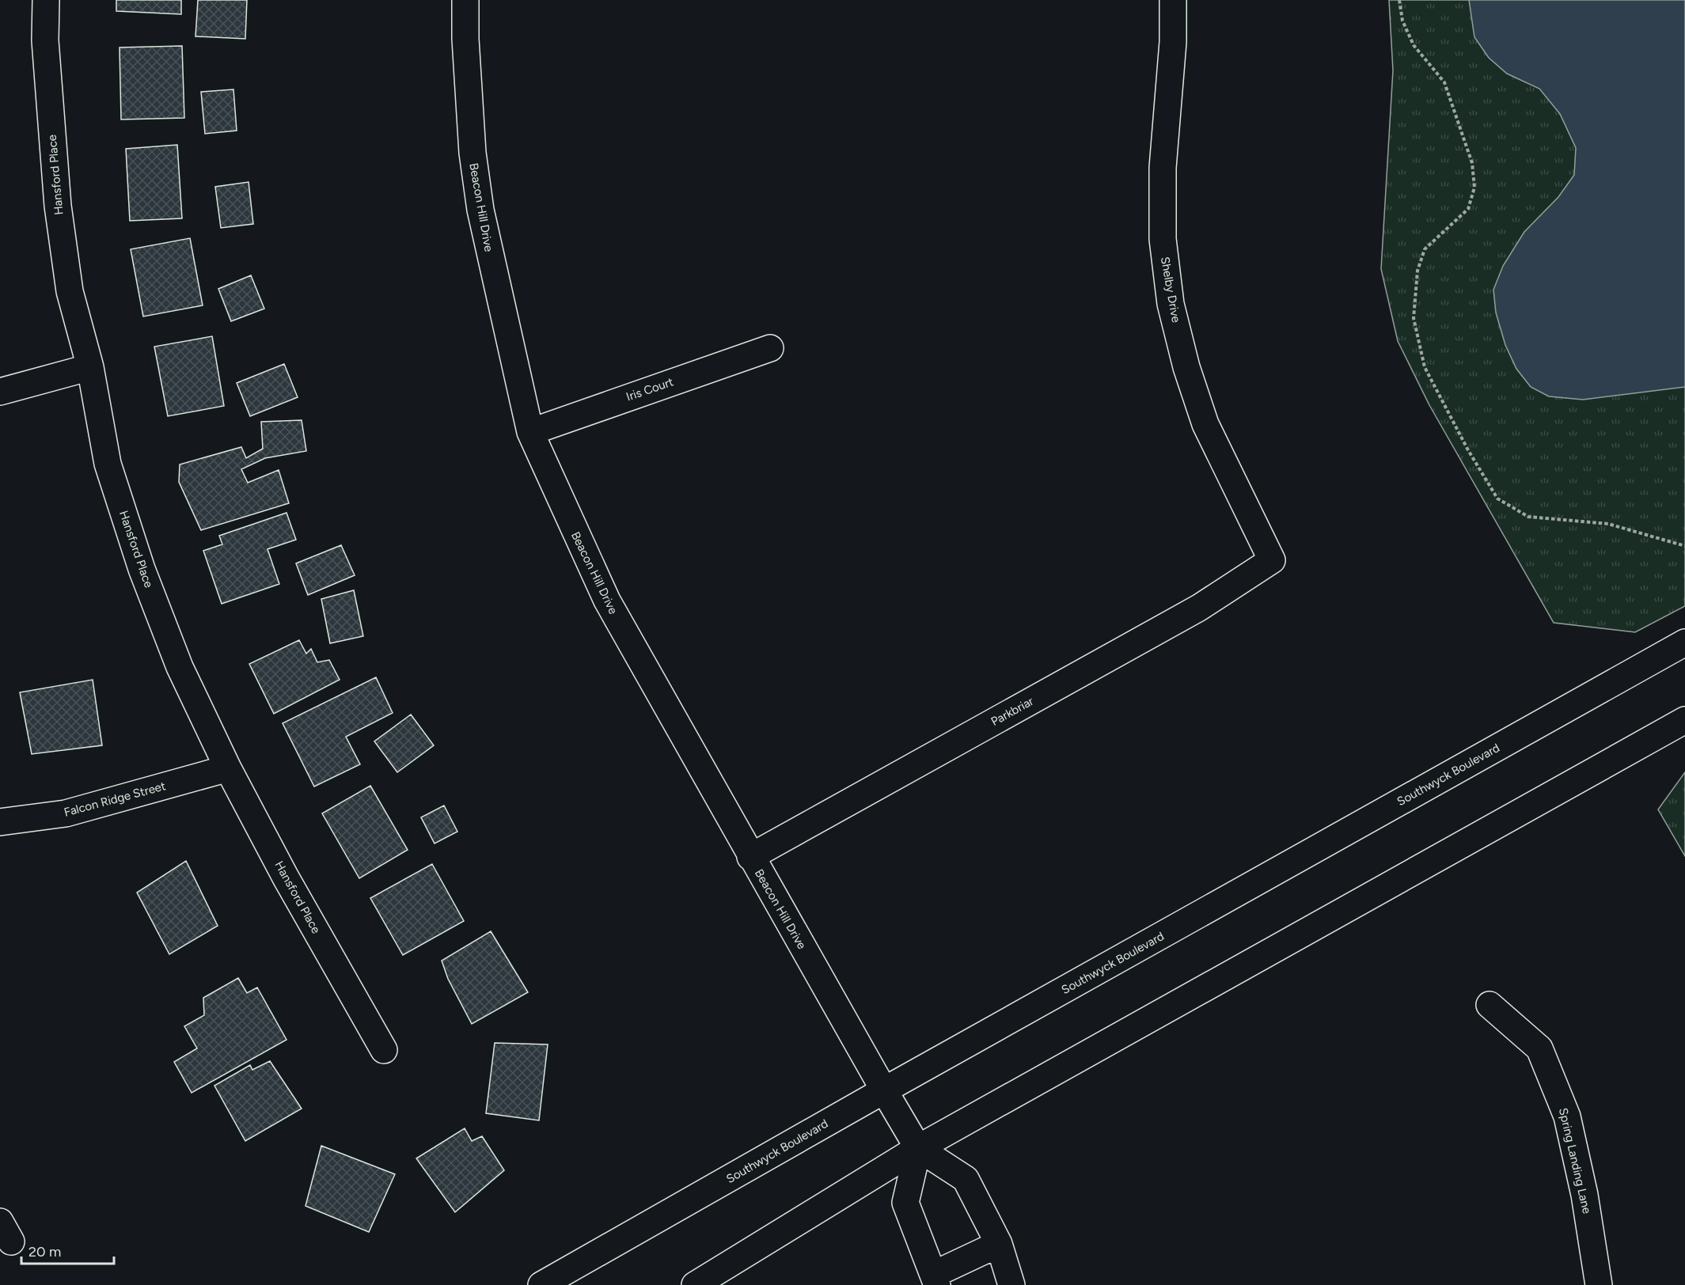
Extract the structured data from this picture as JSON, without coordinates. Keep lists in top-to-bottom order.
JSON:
{
  "streets": {
    "street": [
      "Hansford Place",
      "Beacon Hill Drive",
      "Shelby Drive",
      "Iris Court",
      "Parkbriar",
      "Southwyck Boulevard",
      "Falcon Ridge Street",
      "Spring Landing Lane"
    ]
  },
  "crossings": [
    ["Hansford Place", "Falcon Ridge Street"],
    ["Beacon Hill Drive", "Iris Court"],
    ["Beacon Hill Drive", "Parkbriar"],
    ["Beacon Hill Drive", "Southwyck Boulevard"],
    ["Shelby Drive", "Parkbriar"]
  ],
  "scale_bar": "20 m"
}
